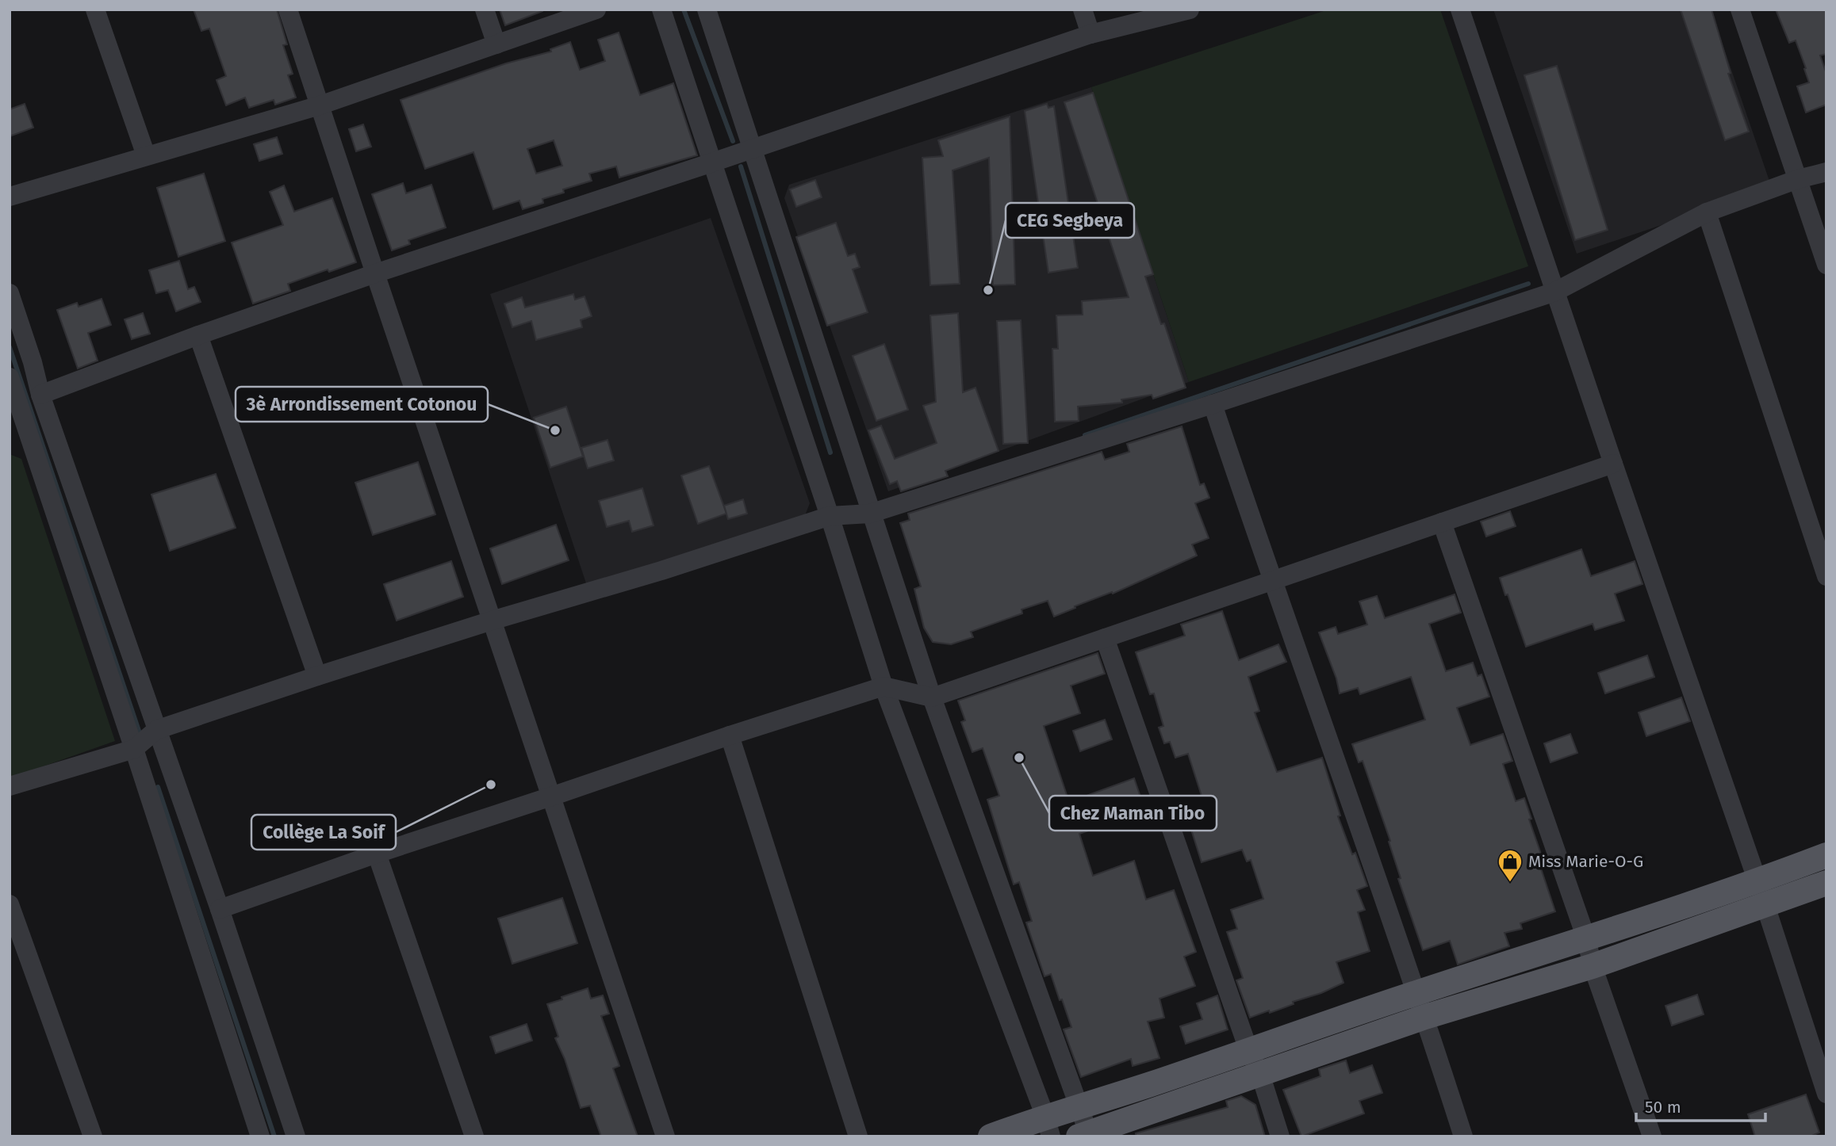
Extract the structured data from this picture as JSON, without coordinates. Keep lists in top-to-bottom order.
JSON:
{
  "places": {
    "other": [
      "CEG Segbeya",
      "3è Arrondissement Cotonou",
      "Chez Maman Tibo",
      "Collège La Soif"
    ],
    "shop": ["Miss Marie-O-G"]
  },
  "scale_bar": "50 m"
}
